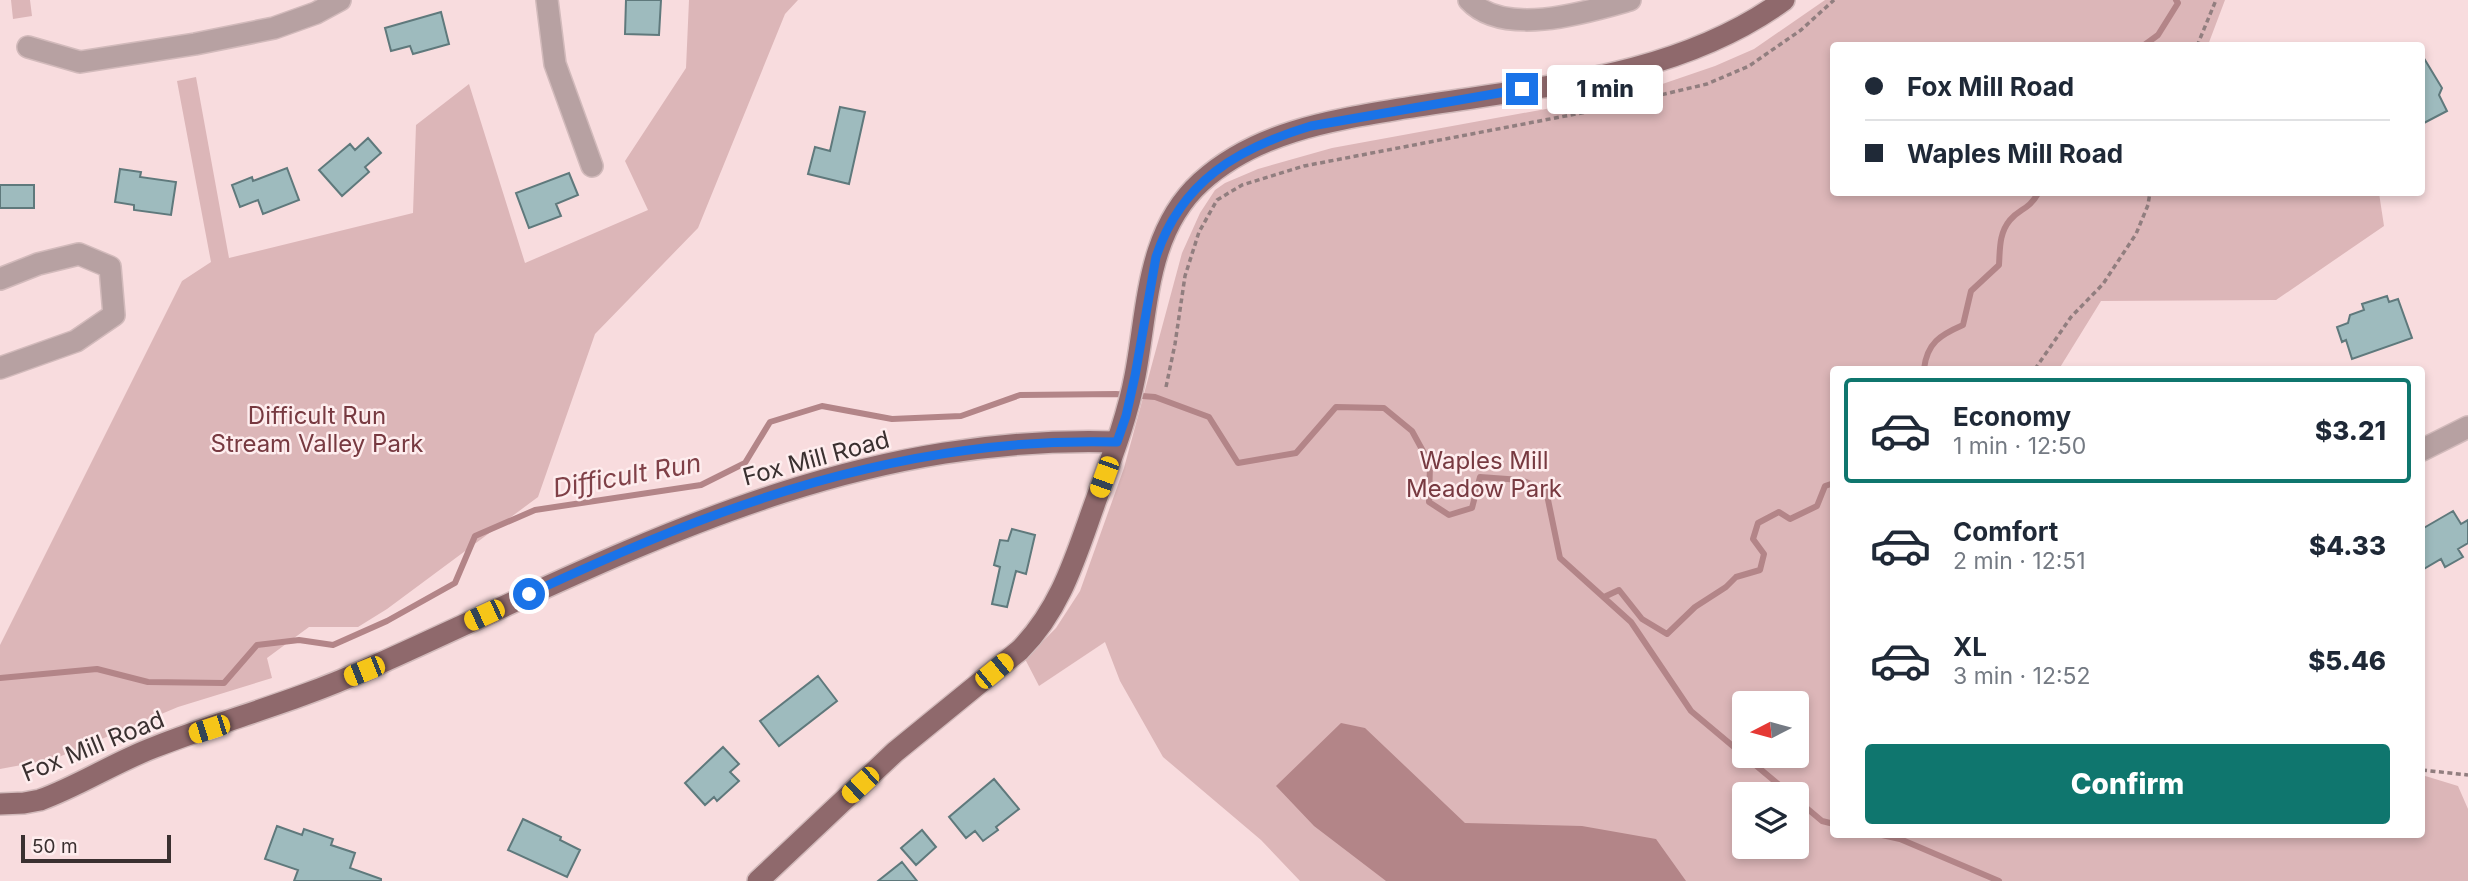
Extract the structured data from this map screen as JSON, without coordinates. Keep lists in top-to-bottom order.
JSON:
{
  "streets": {
    "main road": ["Fox Mill Road"]
  },
  "water": ["Difficult Run"],
  "parks": ["Difficult Run Stream Valley Park", "Waples Mill Meadow Park"],
  "scale_bar": "50 m",
  "north": "left",
  "page": {
    "banner": ["Fox Mill Road", "Waples Mill Road"],
    "bubble": "1 min",
    "list": [
      {
        "name": "Economy",
        "note": "1 min · 12:50",
        "value": "$3.21"
      },
      {
        "name": "Comfort",
        "note": "2 min · 12:51",
        "value": "$4.33"
      },
      {
        "name": "XL",
        "note": "3 min · 12:52",
        "value": "$5.46"
      }
    ],
    "buttons": "Confirm",
    "scale": "50 m"
  }
}
